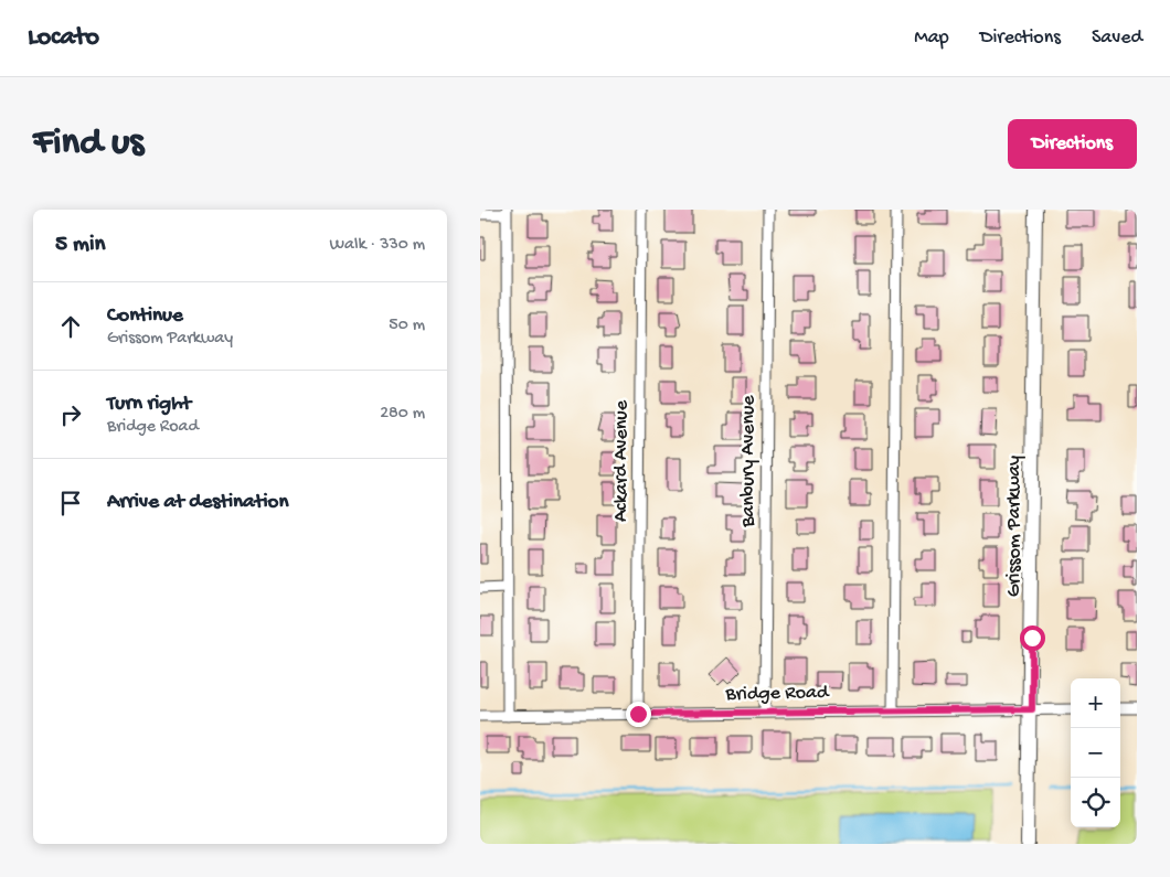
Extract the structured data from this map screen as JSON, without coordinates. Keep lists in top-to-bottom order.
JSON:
{
  "streets": {
    "main road": ["Grissom Parkway"],
    "street": ["Ackard Avenue", "Banbury Avenue", "Bridge Road"]
  },
  "crossings": [
    ["Ackard Avenue", "Bridge Road"],
    ["Banbury Avenue", "Bridge Road"],
    ["Grissom Parkway", "Bridge Road"]
  ],
  "page": {
    "header": "Locato",
    "nav": ["Map", "Directions", "Saved"],
    "buttons": "Directions",
    "title": "Find us",
    "heading": ["5 min", "Walk · 330 m"],
    "list": [
      ["Continue", "Grissom Parkway", "50 m"],
      ["Turn right", "Bridge Road", "280 m"],
      "Arrive at destination"
    ],
    "map_buttons": ["+", "−"]
  }
}
